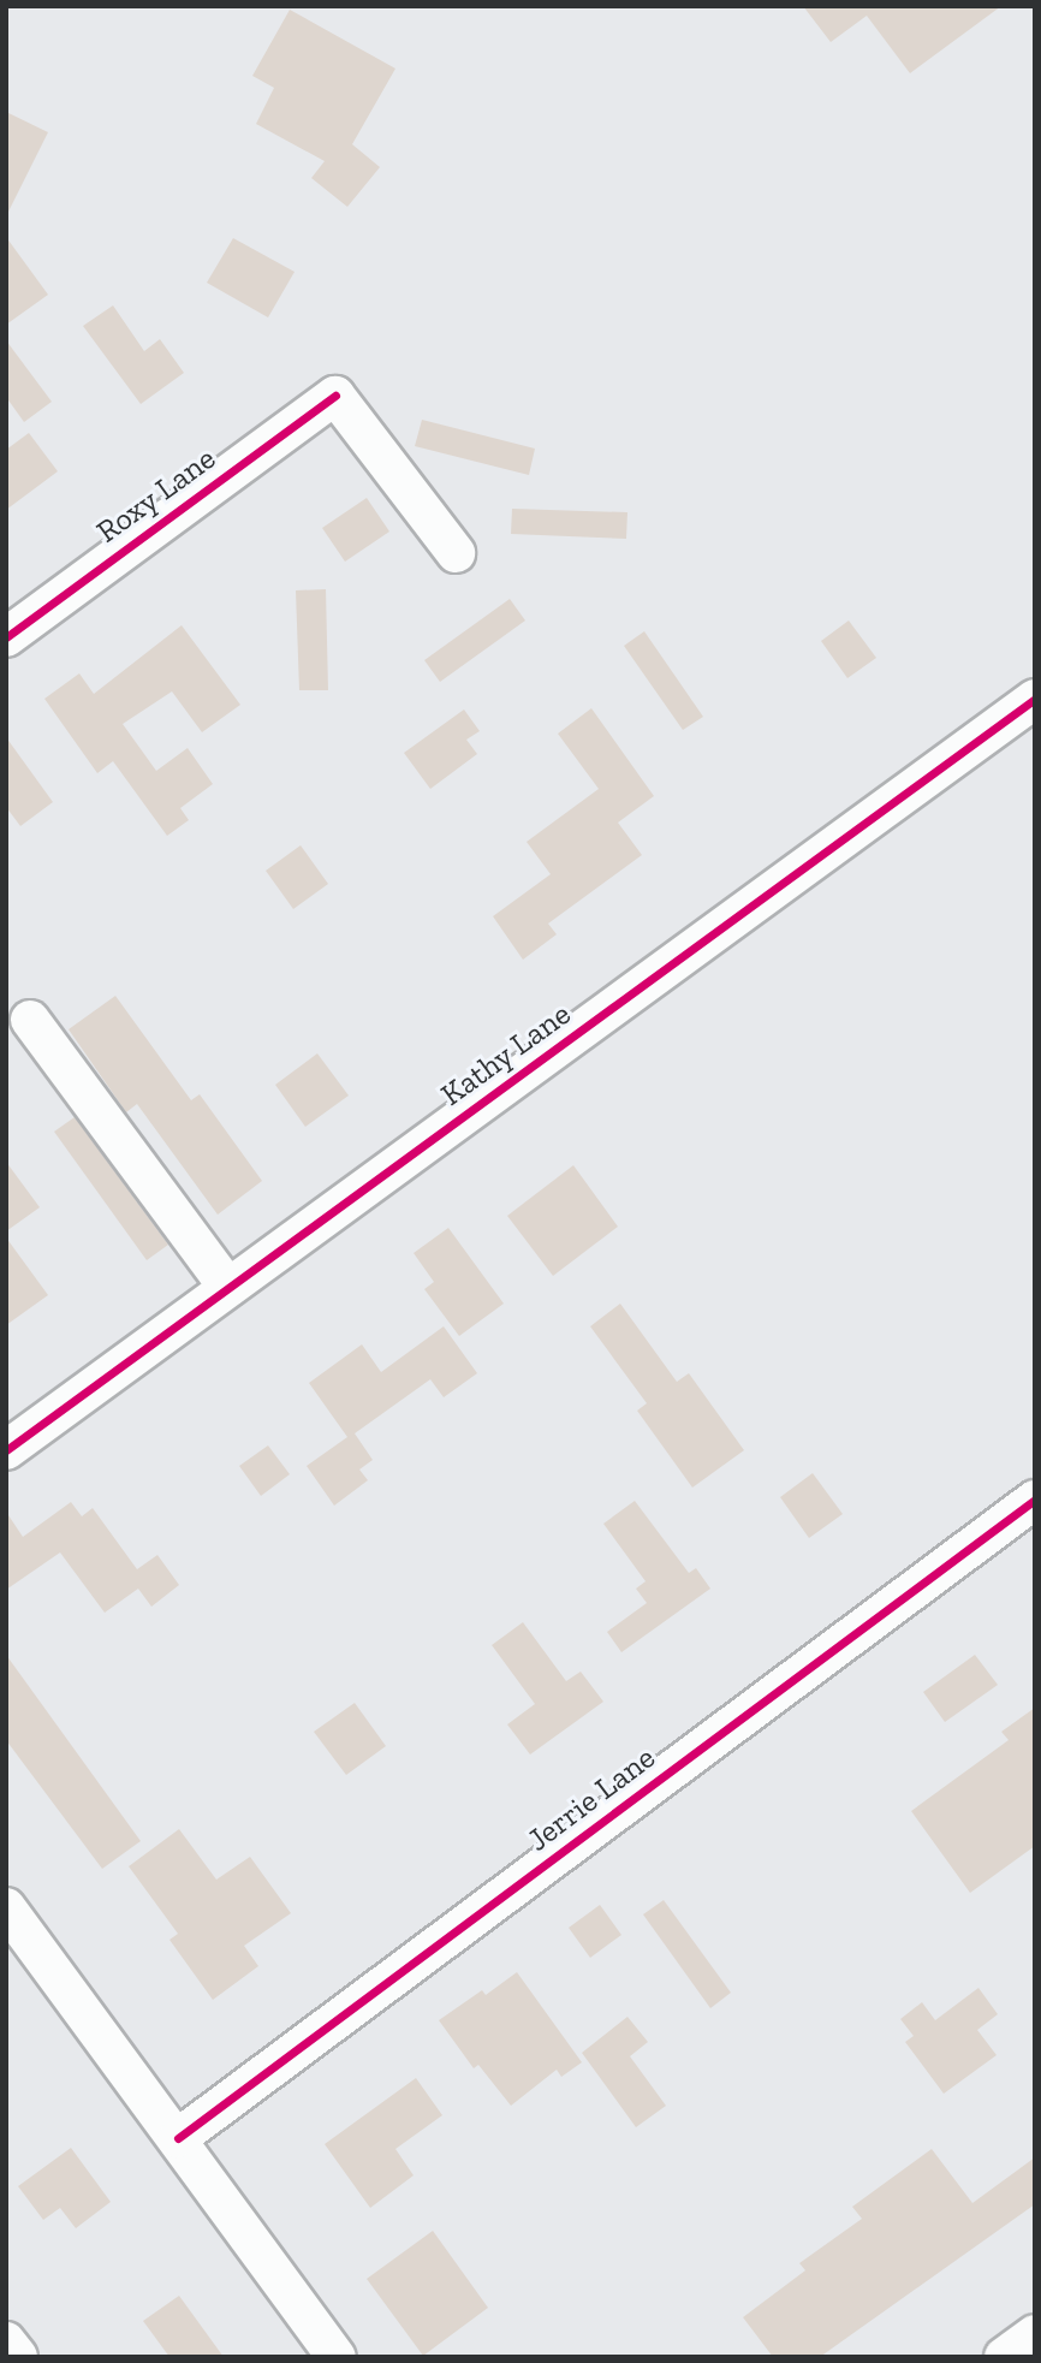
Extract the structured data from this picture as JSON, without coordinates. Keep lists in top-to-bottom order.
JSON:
{
  "streets": {
    "street": ["Roxy Lane", "Kathy Lane", "Jerrie Lane"]
  }
}
